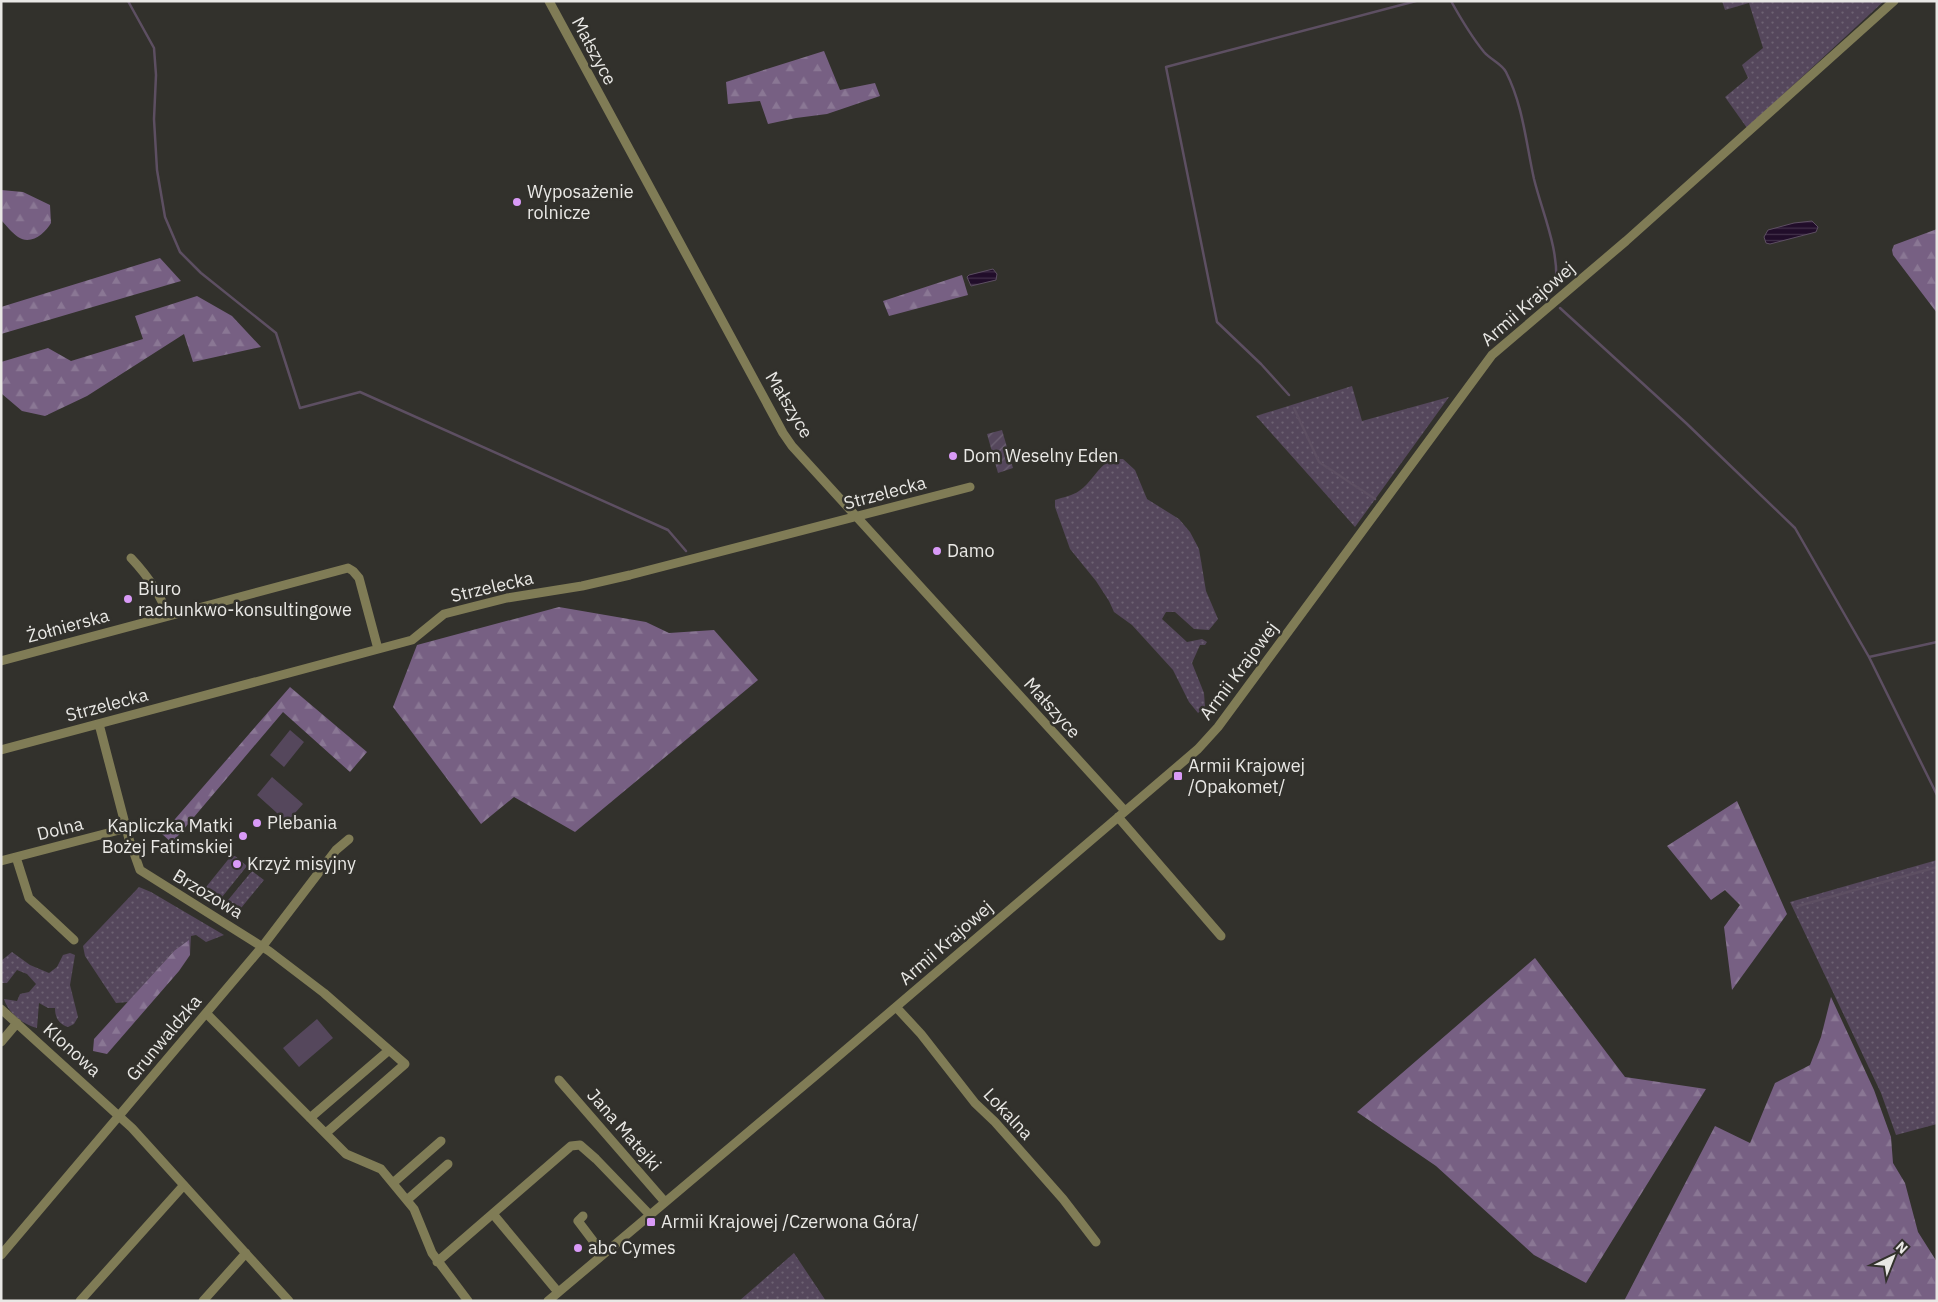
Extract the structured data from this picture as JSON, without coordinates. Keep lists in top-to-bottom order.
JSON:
{
  "streets": {
    "street": [
      "Małszyce",
      "Armii Krajowej",
      "Strzelecka",
      "Żołnierska",
      "Dolna",
      "Brzozowa",
      "Grunwaldzka",
      "Klonowa",
      "Lokalna",
      "Jana Matejki"
    ]
  },
  "crossings": [
    ["Małszyce", "Armii Krajowej"],
    ["Małszyce", "Strzelecka"],
    ["Armii Krajowej", "Lokalna"],
    ["Armii Krajowej", "Jana Matejki"],
    ["Strzelecka", "Żołnierska"],
    ["Strzelecka", "Brzozowa"],
    ["Dolna", "Brzozowa"],
    ["Brzozowa", "Grunwaldzka"],
    ["Grunwaldzka", "Klonowa"]
  ],
  "places": {
    "other": [
      "Wyposażenie rolnicze",
      "Dom Weselny Eden",
      "Damo",
      "Biuro rachunkwo-konsultingowe",
      "Plebania",
      "Kapliczka Matki Bożej Fatimskiej",
      "Krzyż misyjny",
      "abc Cymes"
    ],
    "transit": ["Armii Krajowej /Opakomet/", "Armii Krajowej /Czerwona Góra/"]
  },
  "north": "top right"
}
